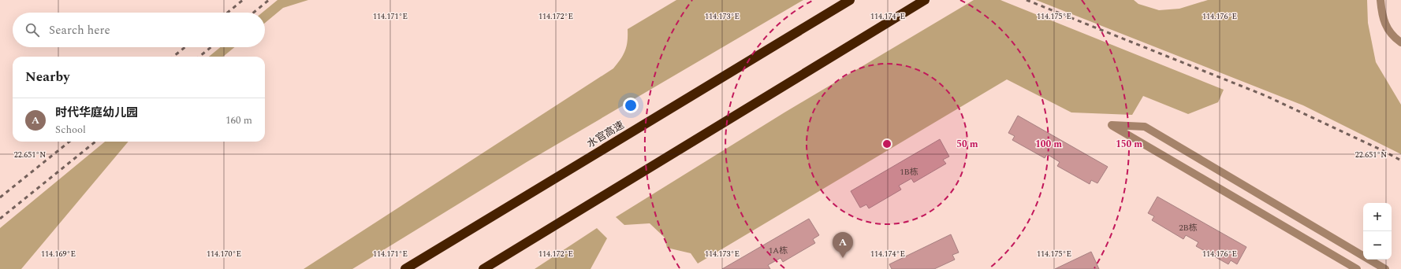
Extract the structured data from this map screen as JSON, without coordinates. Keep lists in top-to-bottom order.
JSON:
{
  "streets": {
    "highway": ["水官高速"]
  },
  "house_numbers": ["1B栋", "2B栋", "1A栋"],
  "page": {
    "search": "Search here",
    "heading": "Nearby",
    "list": [
      {
        "mark": "A",
        "name": "时代华庭幼儿园",
        "note": "School",
        "value": "160 m"
      }
    ],
    "map_buttons": ["+", "−"],
    "pins": "A"
  },
  "coordinates": [
    "114.171°E",
    "114.172°E",
    "114.173°E",
    "114.174°E",
    "114.175°E",
    "114.176°E",
    "22.651°N",
    "114.169°E",
    "114.170°E"
  ],
  "rings": ["50 m", "100 m", "150 m"]
}
